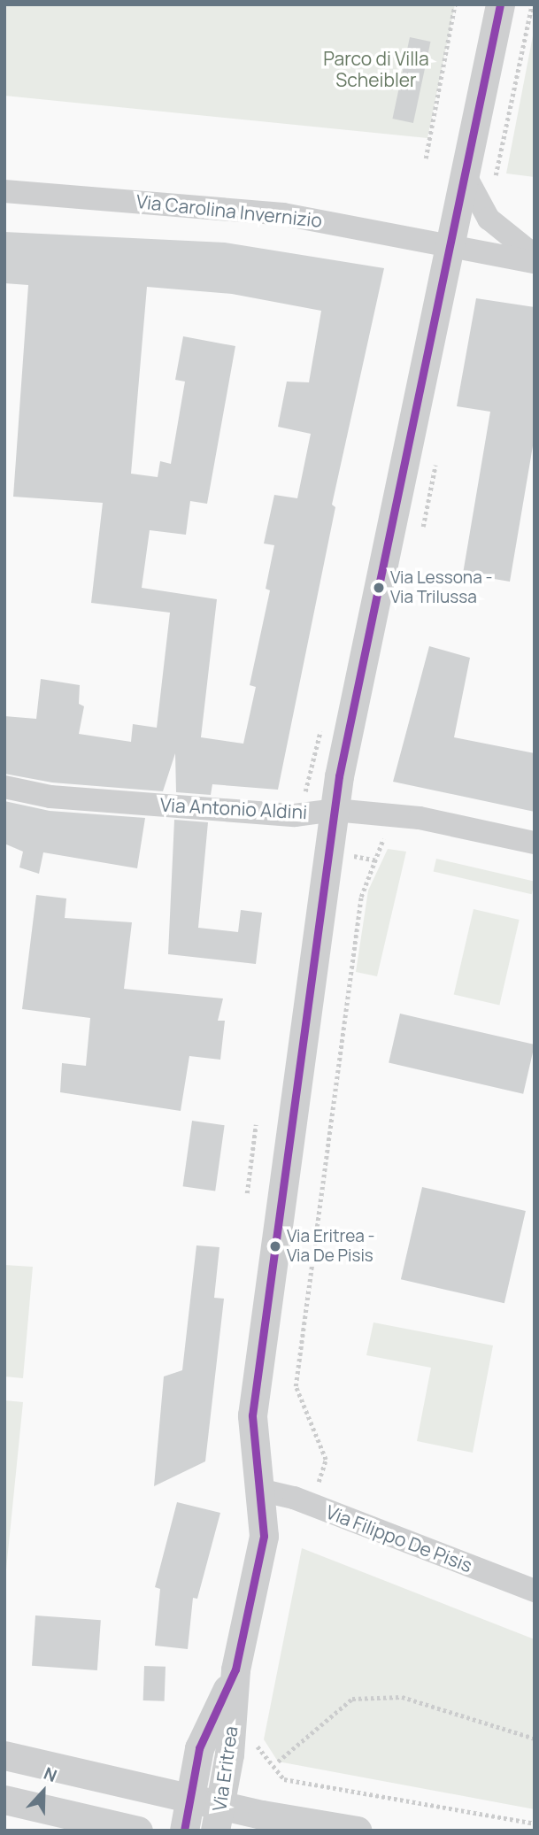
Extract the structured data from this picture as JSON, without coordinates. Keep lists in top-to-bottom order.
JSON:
{
  "streets": {
    "street": [
      "Via Carolina Invernizio",
      "Via Antonio Aldini",
      "Via Filippo De Pisis",
      "Via Eritrea"
    ]
  },
  "crossings": [
    ["Via Carolina Invernizio", "Via Eritrea"],
    ["Via Antonio Aldini", "Via Eritrea"],
    ["Via Filippo De Pisis", "Via Eritrea"]
  ],
  "parks": ["Parco di Villa Scheibler"],
  "places": ["Via Lessona - Via Trilussa", "Via Eritrea - Via De Pisis"],
  "north": "top"
}
